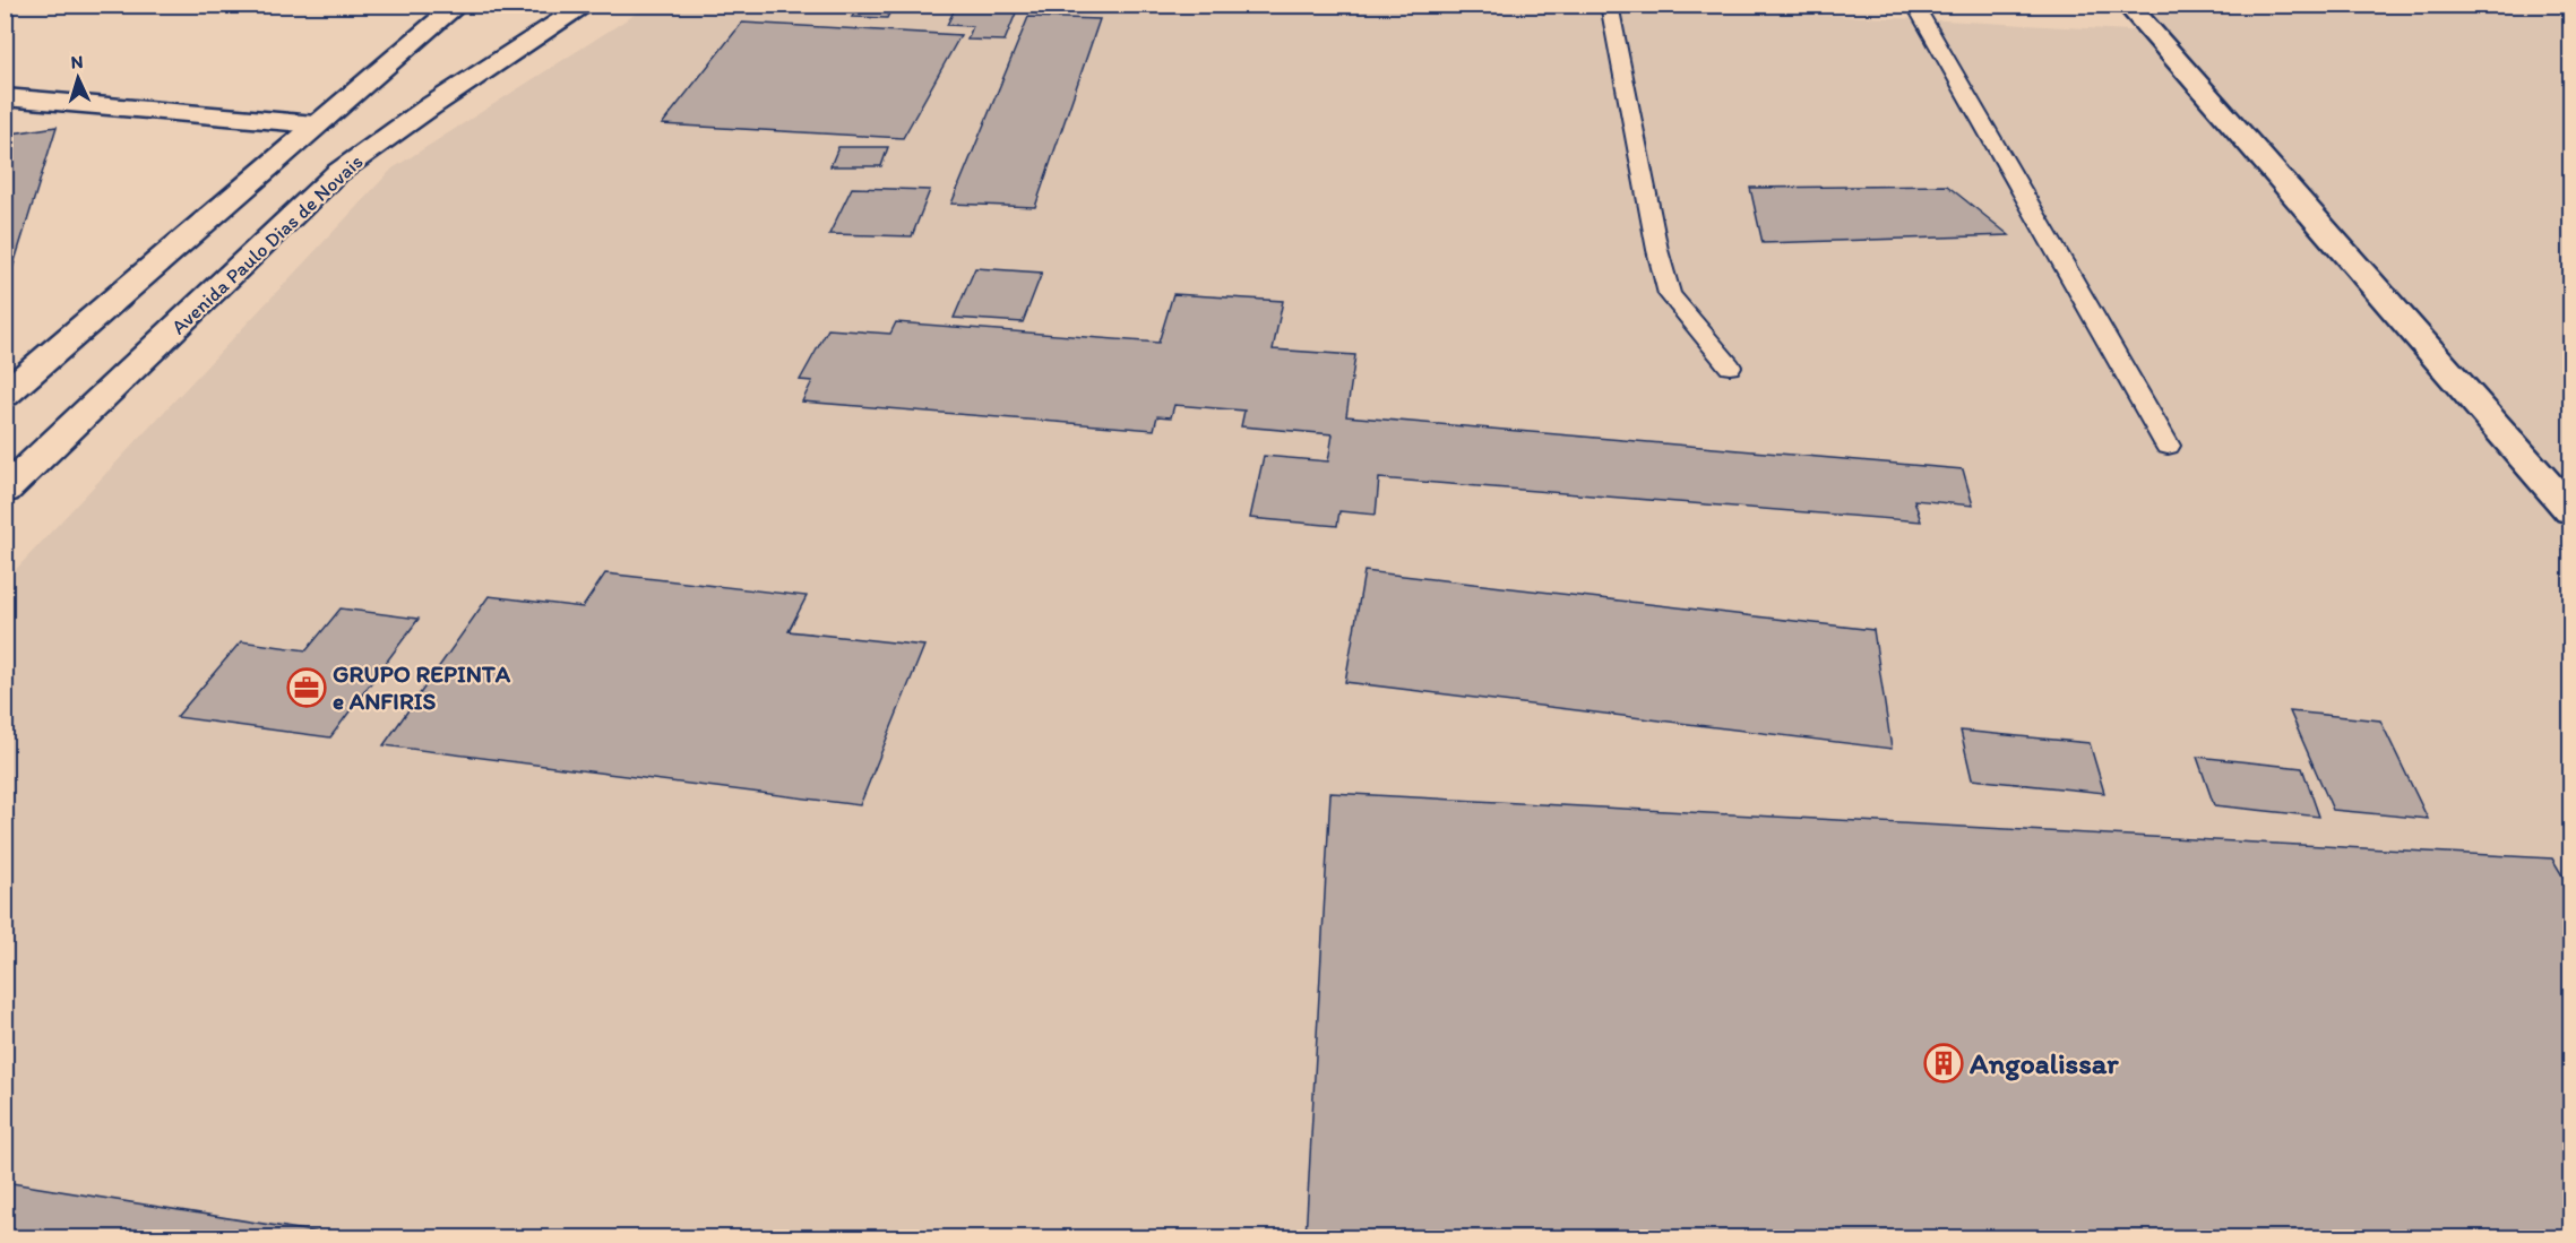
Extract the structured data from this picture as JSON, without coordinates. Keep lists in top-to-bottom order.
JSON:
{
  "streets": {
    "main road": ["Avenida Paulo Dias de Novais"]
  },
  "places": {
    "office": ["GRUPO REPINTA e ANFIRIS"],
    "building": ["Angoalissar"]
  },
  "north": "top"
}
